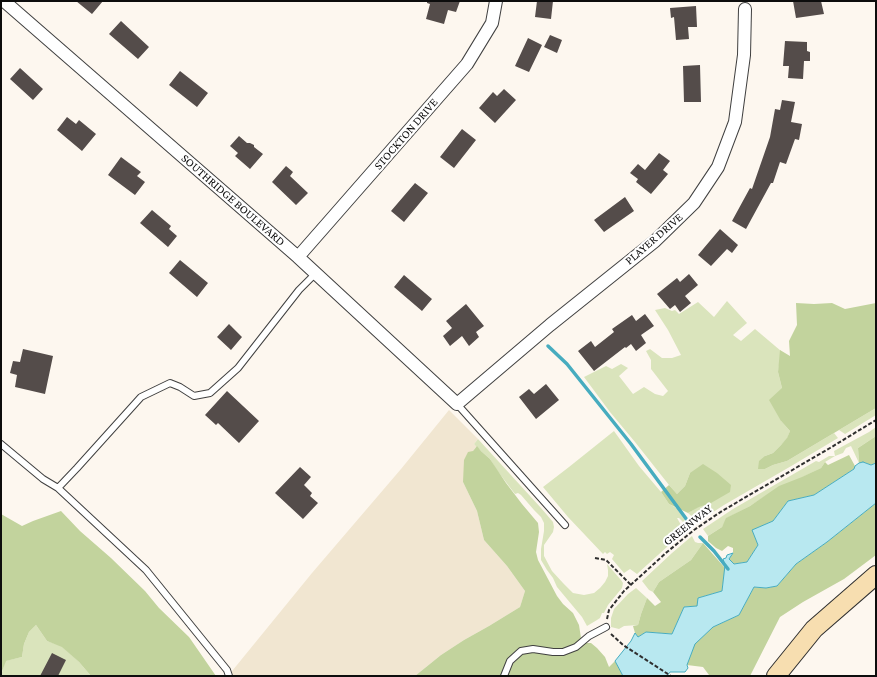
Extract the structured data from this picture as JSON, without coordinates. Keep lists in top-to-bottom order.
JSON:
{
  "streets": {
    "street": ["STOCKTON DRIVE", "SOUTHRIDGE BOULEVARD", "PLAYER DRIVE"],
    "path": ["GREENWAY"]
  },
  "crossings": [
    ["STOCKTON DRIVE", "SOUTHRIDGE BOULEVARD"],
    ["SOUTHRIDGE BOULEVARD", "PLAYER DRIVE"]
  ]
}
